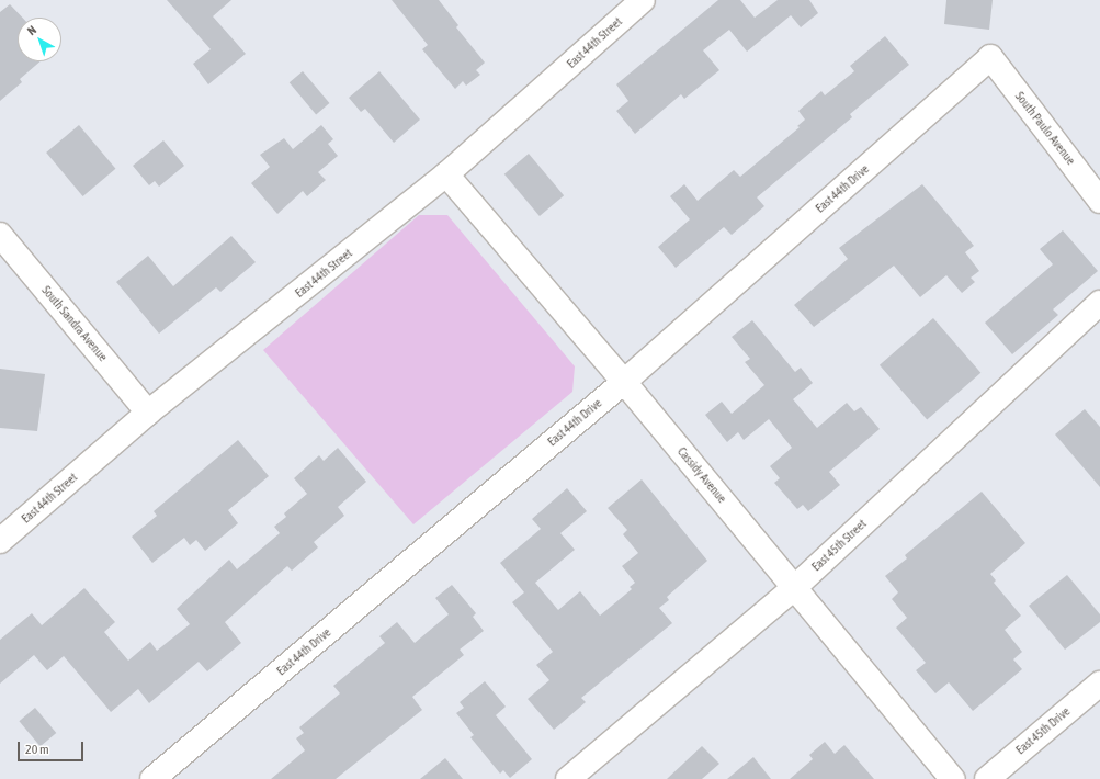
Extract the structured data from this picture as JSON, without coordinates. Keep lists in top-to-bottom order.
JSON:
{
  "streets": {
    "street": [
      "East 44th Street",
      "South Paulo Avenue",
      "East 44th Drive",
      "South Sandra Avenue",
      "Cassidy Avenue",
      "East 45th Street",
      "East 45th Drive"
    ]
  },
  "crossings": [
    ["East 44th Street", "South Sandra Avenue"],
    ["East 44th Street", "Cassidy Avenue"],
    ["South Paulo Avenue", "East 44th Drive"],
    ["East 44th Drive", "Cassidy Avenue"],
    ["Cassidy Avenue", "East 45th Street"]
  ],
  "scale_bar": "20 m",
  "north": "top left"
}
